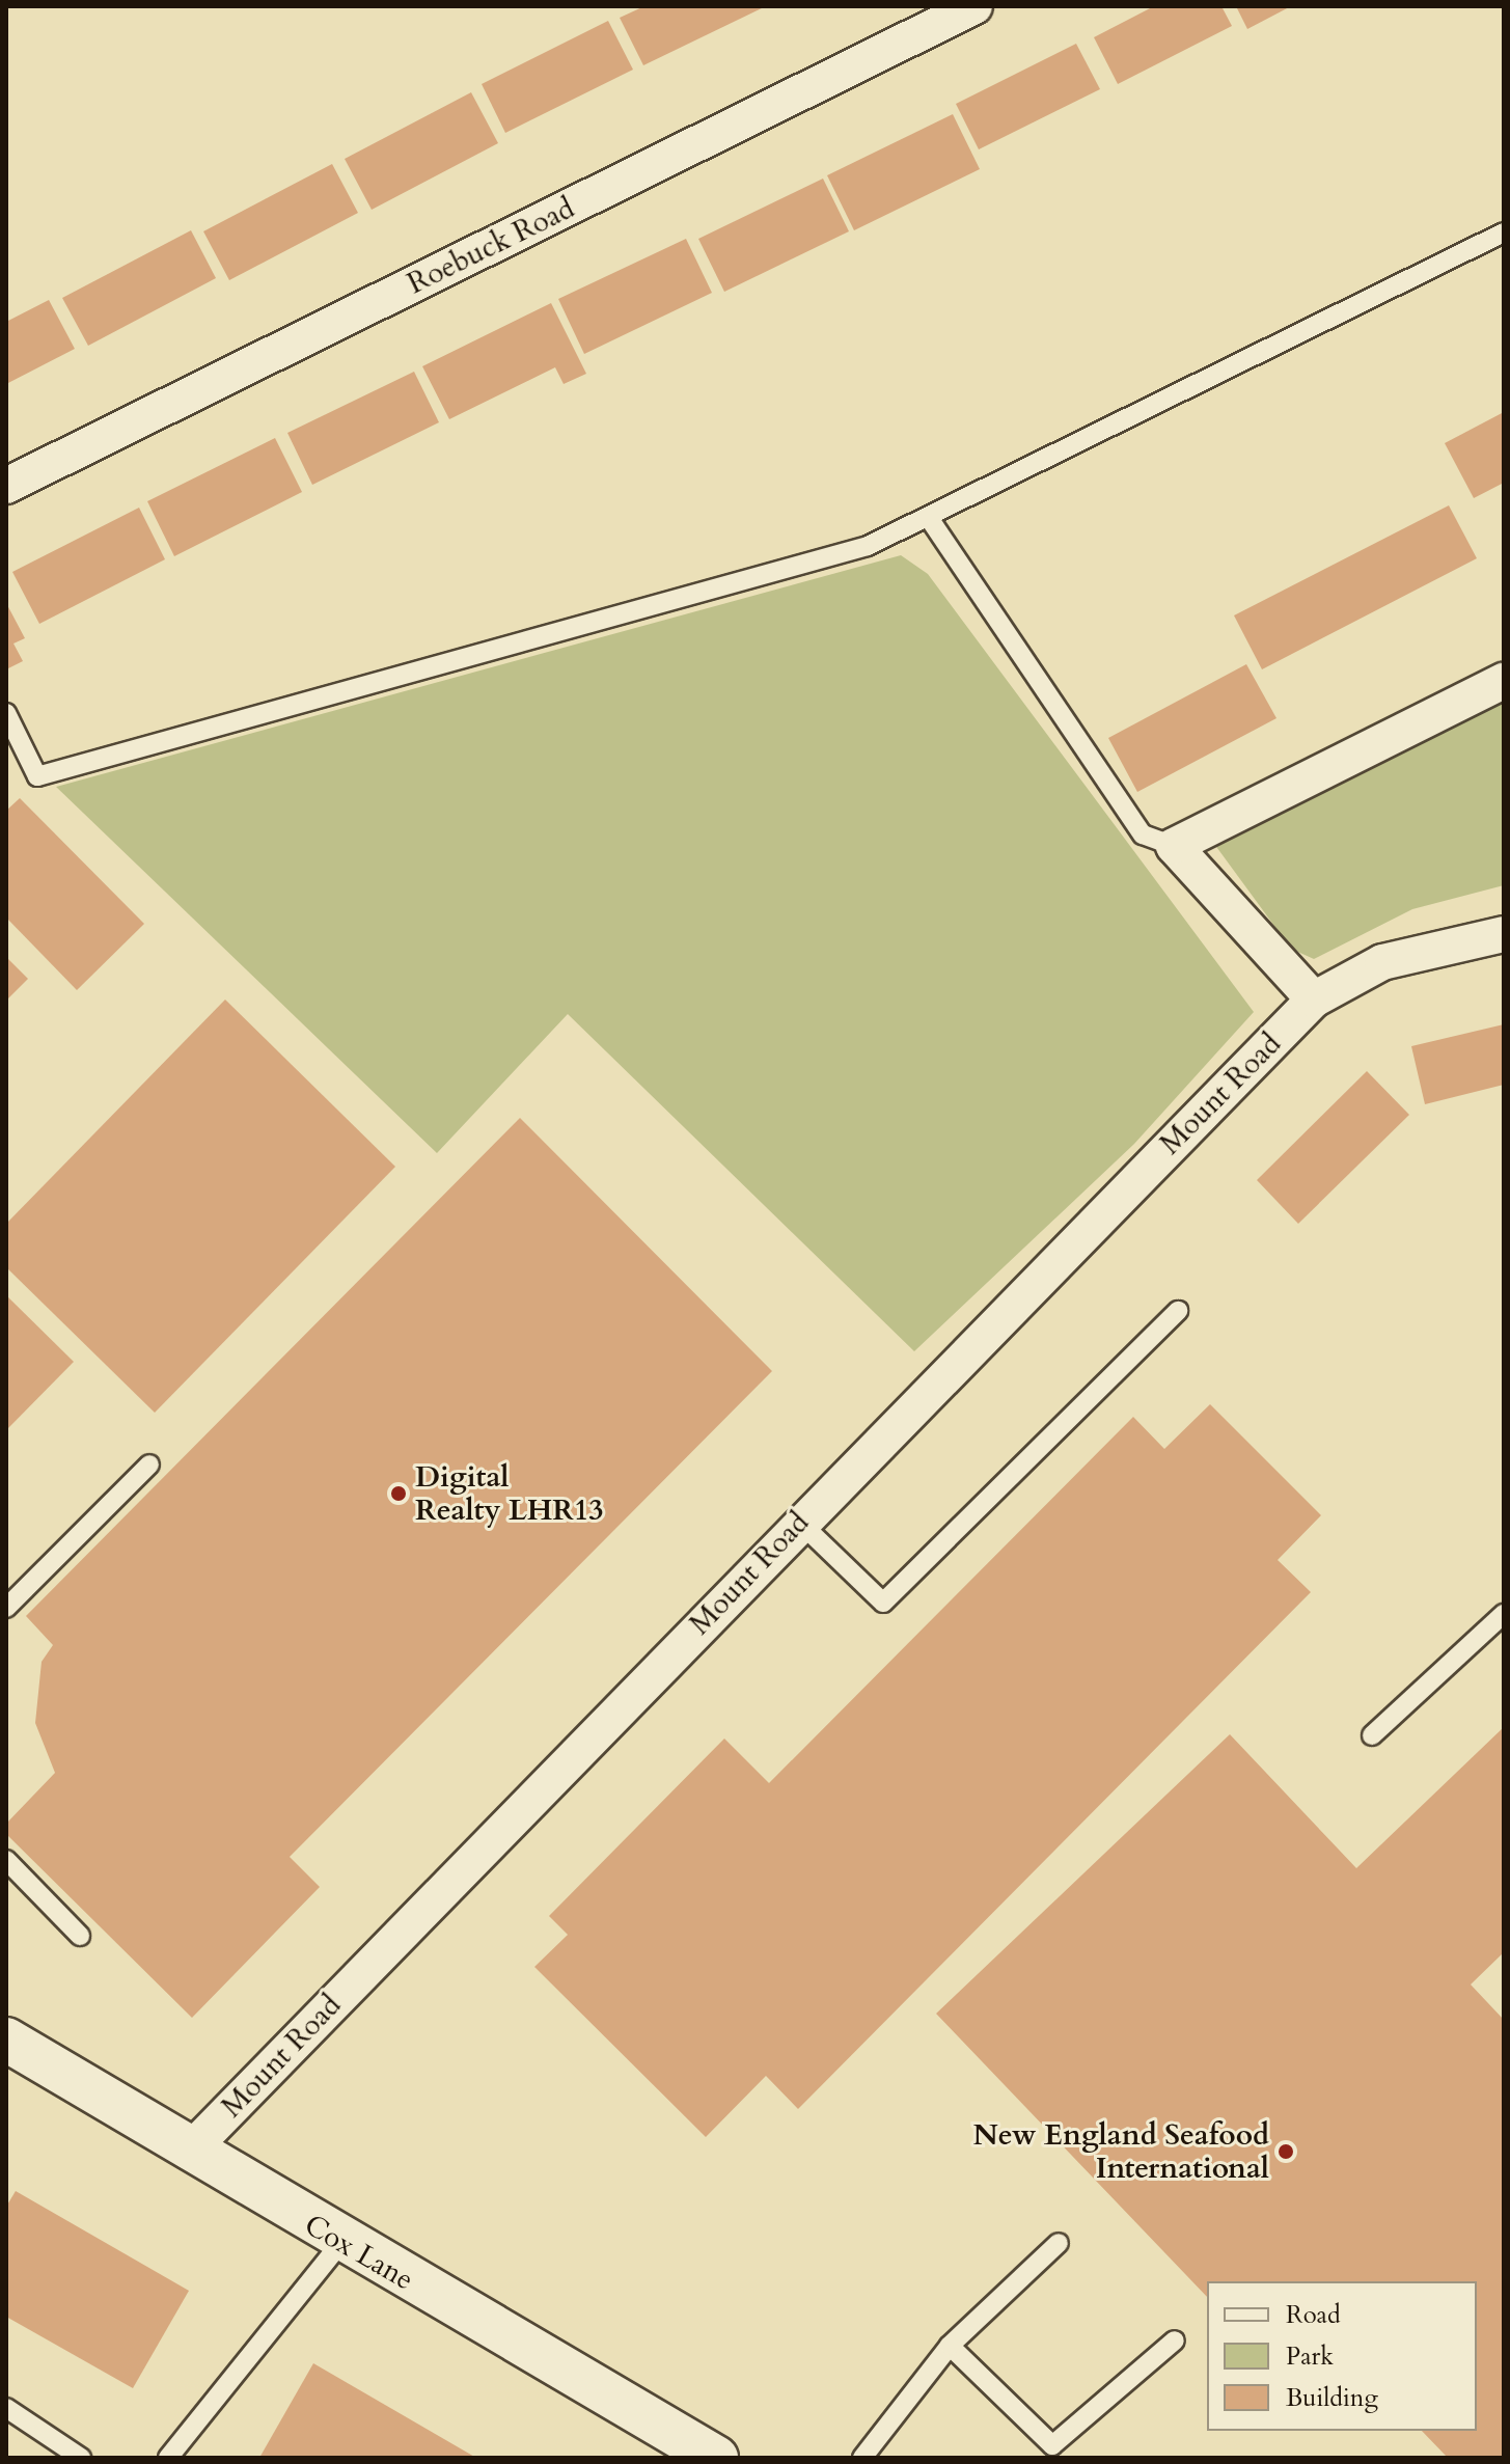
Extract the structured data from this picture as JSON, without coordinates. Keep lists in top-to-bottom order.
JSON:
{
  "streets": {
    "street": ["Roebuck Road", "Mount Road", "Cox Lane"]
  },
  "crossings": [
    ["Mount Road", "Cox Lane"]
  ],
  "places": ["Digital Realty LHR13", "New England Seafood International"],
  "legend": ["Road", "Park", "Building"]
}
